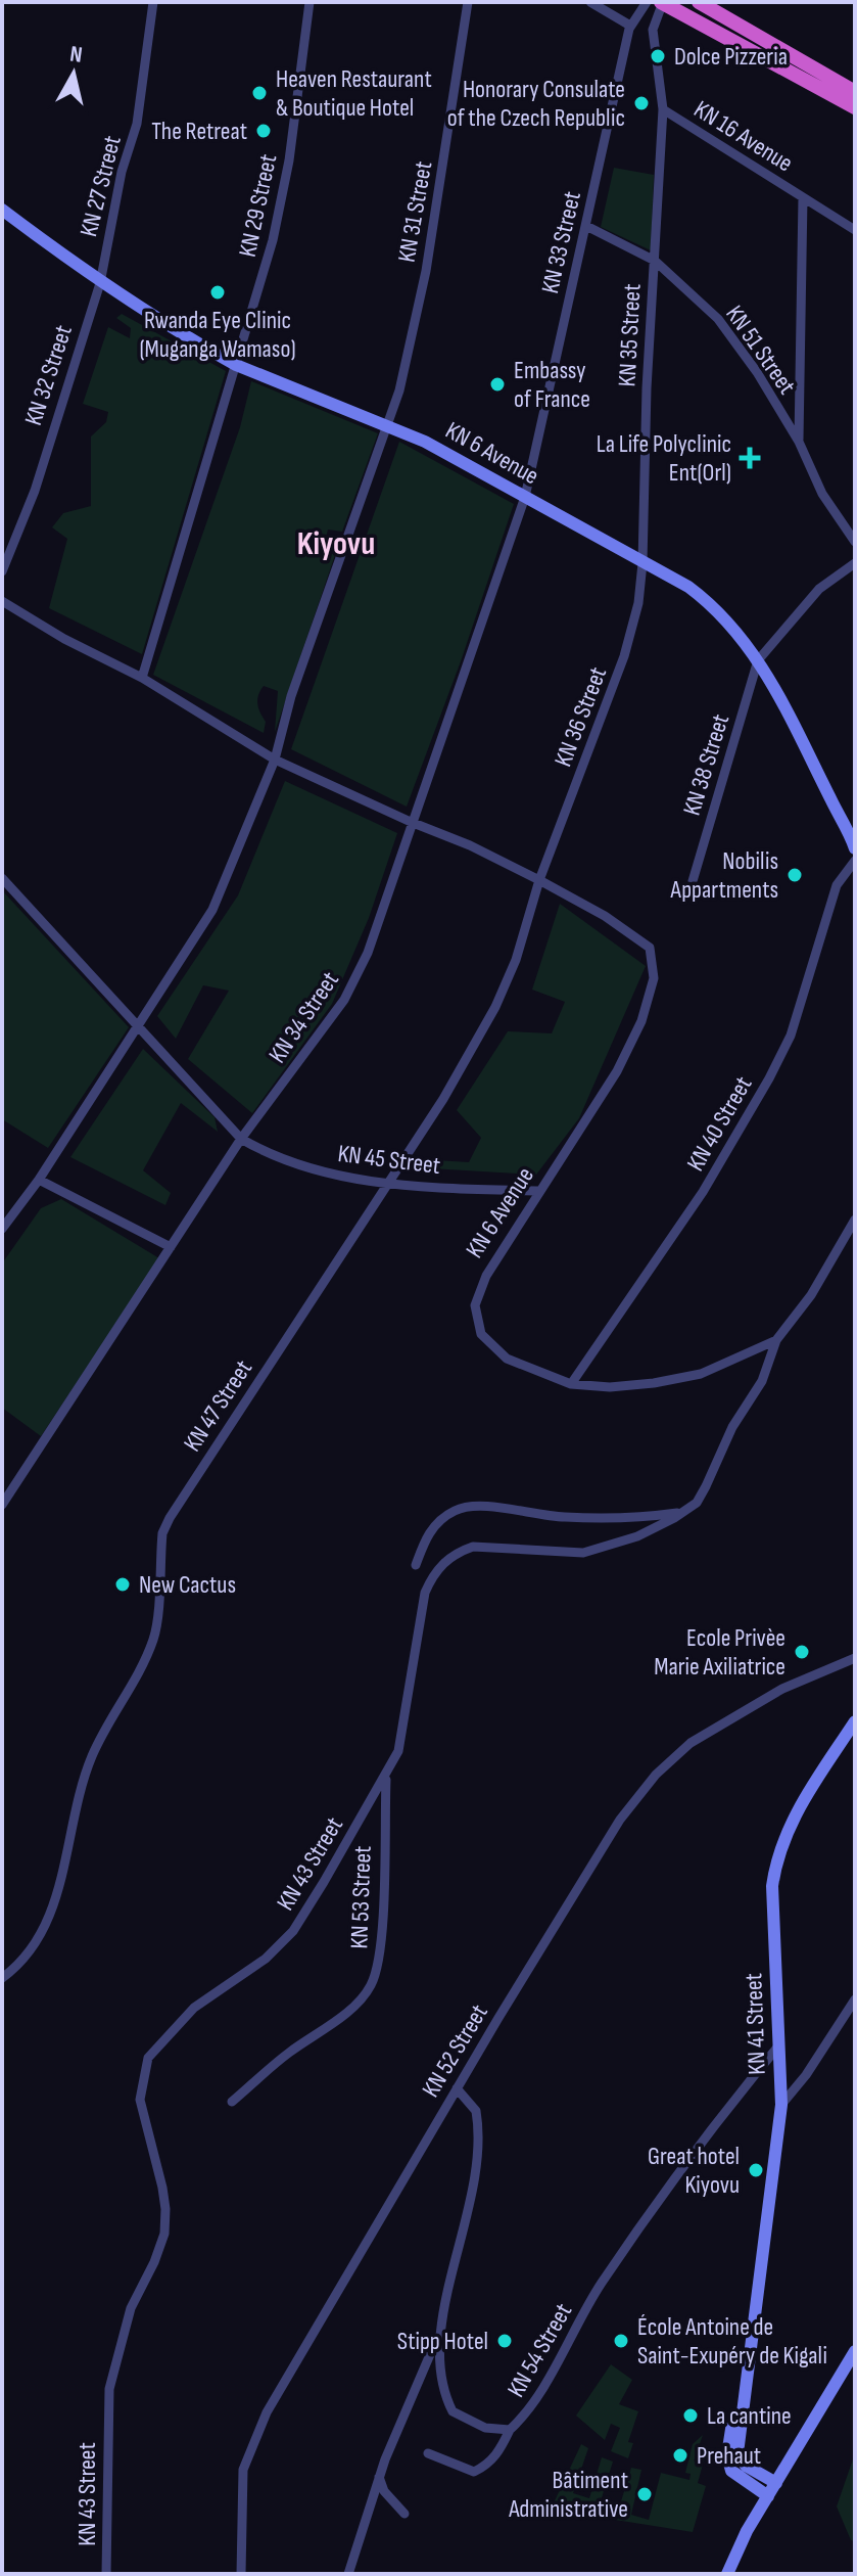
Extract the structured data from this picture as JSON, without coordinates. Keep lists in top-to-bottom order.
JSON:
{
  "streets": {
    "main road": ["KN 6 Avenue", "KN 41 Street"],
    "street": [
      "KN 16 Avenue",
      "KN 27 Street",
      "KN 29 Street",
      "KN 31 Street",
      "KN 33 Street",
      "KN 35 Street",
      "KN 51 Street",
      "KN 32 Street",
      "KN 36 Street",
      "KN 38 Street",
      "KN 34 Street",
      "KN 40 Street",
      "KN 45 Street",
      "KN 47 Street",
      "KN 43 Street",
      "KN 53 Street",
      "KN 52 Street",
      "KN 54 Street"
    ]
  },
  "crossings": [
    ["KN 16 Avenue", "KN 35 Street"],
    ["KN 27 Street", "KN 32 Street"],
    ["KN 27 Street", "KN 6 Avenue"],
    ["KN 29 Street", "KN 6 Avenue"],
    ["KN 31 Street", "KN 6 Avenue"],
    ["KN 31 Street", "KN 45 Street"],
    ["KN 33 Street", "KN 51 Street"],
    ["KN 33 Street", "KN 6 Avenue"],
    ["KN 33 Street", "KN 34 Street"],
    ["KN 35 Street", "KN 51 Street"],
    ["KN 35 Street", "KN 6 Avenue"],
    ["KN 35 Street", "KN 36 Street"],
    ["KN 32 Street", "KN 6 Avenue"],
    ["KN 6 Avenue", "KN 36 Street"],
    ["KN 6 Avenue", "KN 38 Street"],
    ["KN 6 Avenue", "KN 34 Street"],
    ["KN 6 Avenue", "KN 40 Street"],
    ["KN 6 Avenue", "KN 45 Street"],
    ["KN 6 Avenue", "KN 47 Street"],
    ["KN 6 Avenue", "KN 43 Street"],
    ["KN 36 Street", "KN 47 Street"],
    ["KN 34 Street", "KN 45 Street"],
    ["KN 45 Street", "KN 47 Street"],
    ["KN 43 Street", "KN 53 Street"],
    ["KN 41 Street", "KN 54 Street"],
    ["KN 52 Street", "KN 54 Street"]
  ],
  "districts": ["Kiyovu"],
  "places": {
    "other": [
      "Dolce Pizzeria",
      "Heaven Restaurant & Boutique Hotel",
      "Honorary Consulate of the Czech Republic",
      "The Retreat",
      "Rwanda Eye Clinic (Muganga Wamaso)",
      "Embassy of France",
      "Nobilis Appartments",
      "New Cactus",
      "Ecole Privèe Marie Axiliatrice",
      "Great hotel Kiyovu",
      "Stipp Hotel",
      "École Antoine de Saint-Exupéry de Kigali",
      "La cantine",
      "Prehaut",
      "Bâtiment Administrative"
    ],
    "health": ["La Life Polyclinic Ent(Orl)"]
  },
  "north": "top"
}
